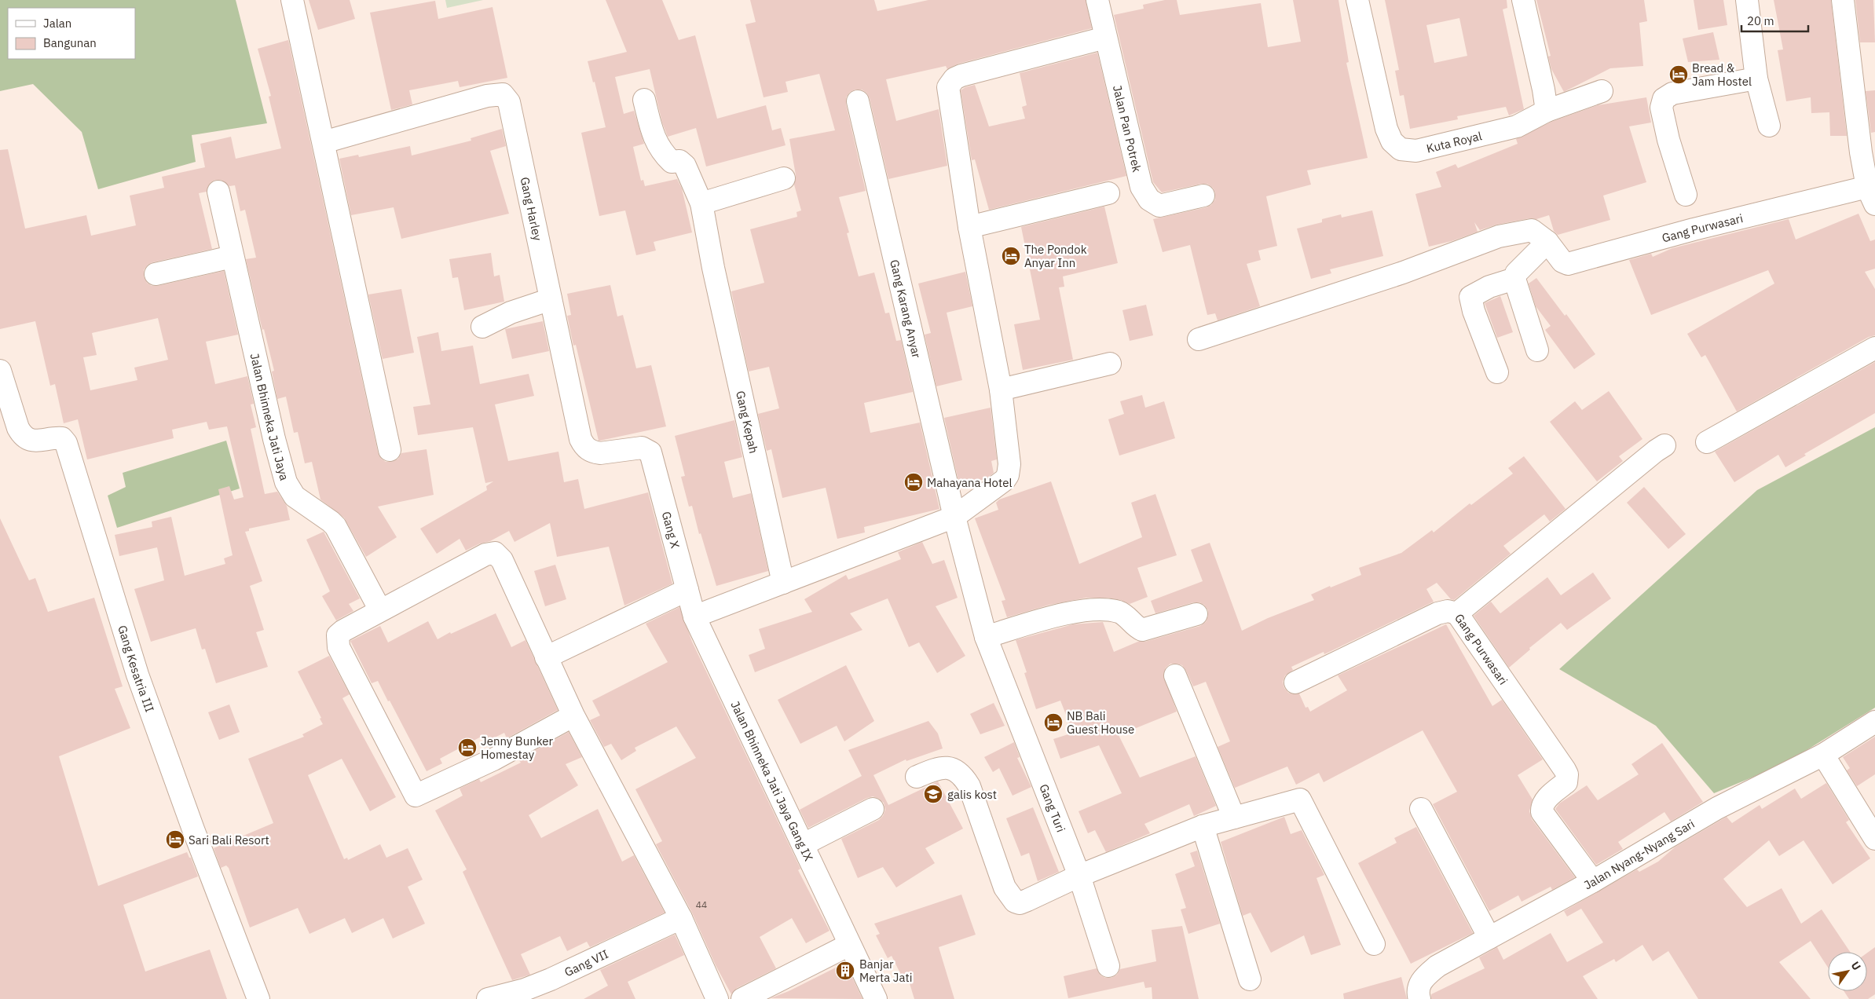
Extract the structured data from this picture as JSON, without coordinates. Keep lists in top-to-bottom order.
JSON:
{
  "streets": {
    "street": [
      "Jalan Pan Potrek",
      "Kuta Royal",
      "Gang Harley",
      "Gang Purwasari",
      "Gang Karang Anyar",
      "Jalan Bhinneka Jati Jaya",
      "Gang Kepah",
      "Gang X",
      "Gang Kesatria III",
      "Jalan Bhinneka Jati Jaya Gang IX",
      "Gang Turi",
      "Jalan Nyang-Nyang Sari",
      "Gang VII"
    ]
  },
  "crossings": [
    ["Gang Harley", "Gang X"],
    ["Gang Purwasari", "Jalan Nyang-Nyang Sari"],
    ["Gang Karang Anyar", "Gang Turi"],
    ["Gang X", "Jalan Bhinneka Jati Jaya Gang IX"]
  ],
  "places": {
    "hotel": [
      "Bread & Jam Hostel",
      "The Pondok Anyar Inn",
      "Mahayana Hotel",
      "NB Bali Guest House",
      "Jenny Bunker Homestay",
      "Sari Bali Resort"
    ],
    "school or university": ["galis kost"],
    "building": ["Banjar Merta Jati"]
  },
  "house_numbers": ["44"],
  "legend": ["Jalan", "Bangunan"],
  "scale_bar": "20 m",
  "north": "top right"
}
